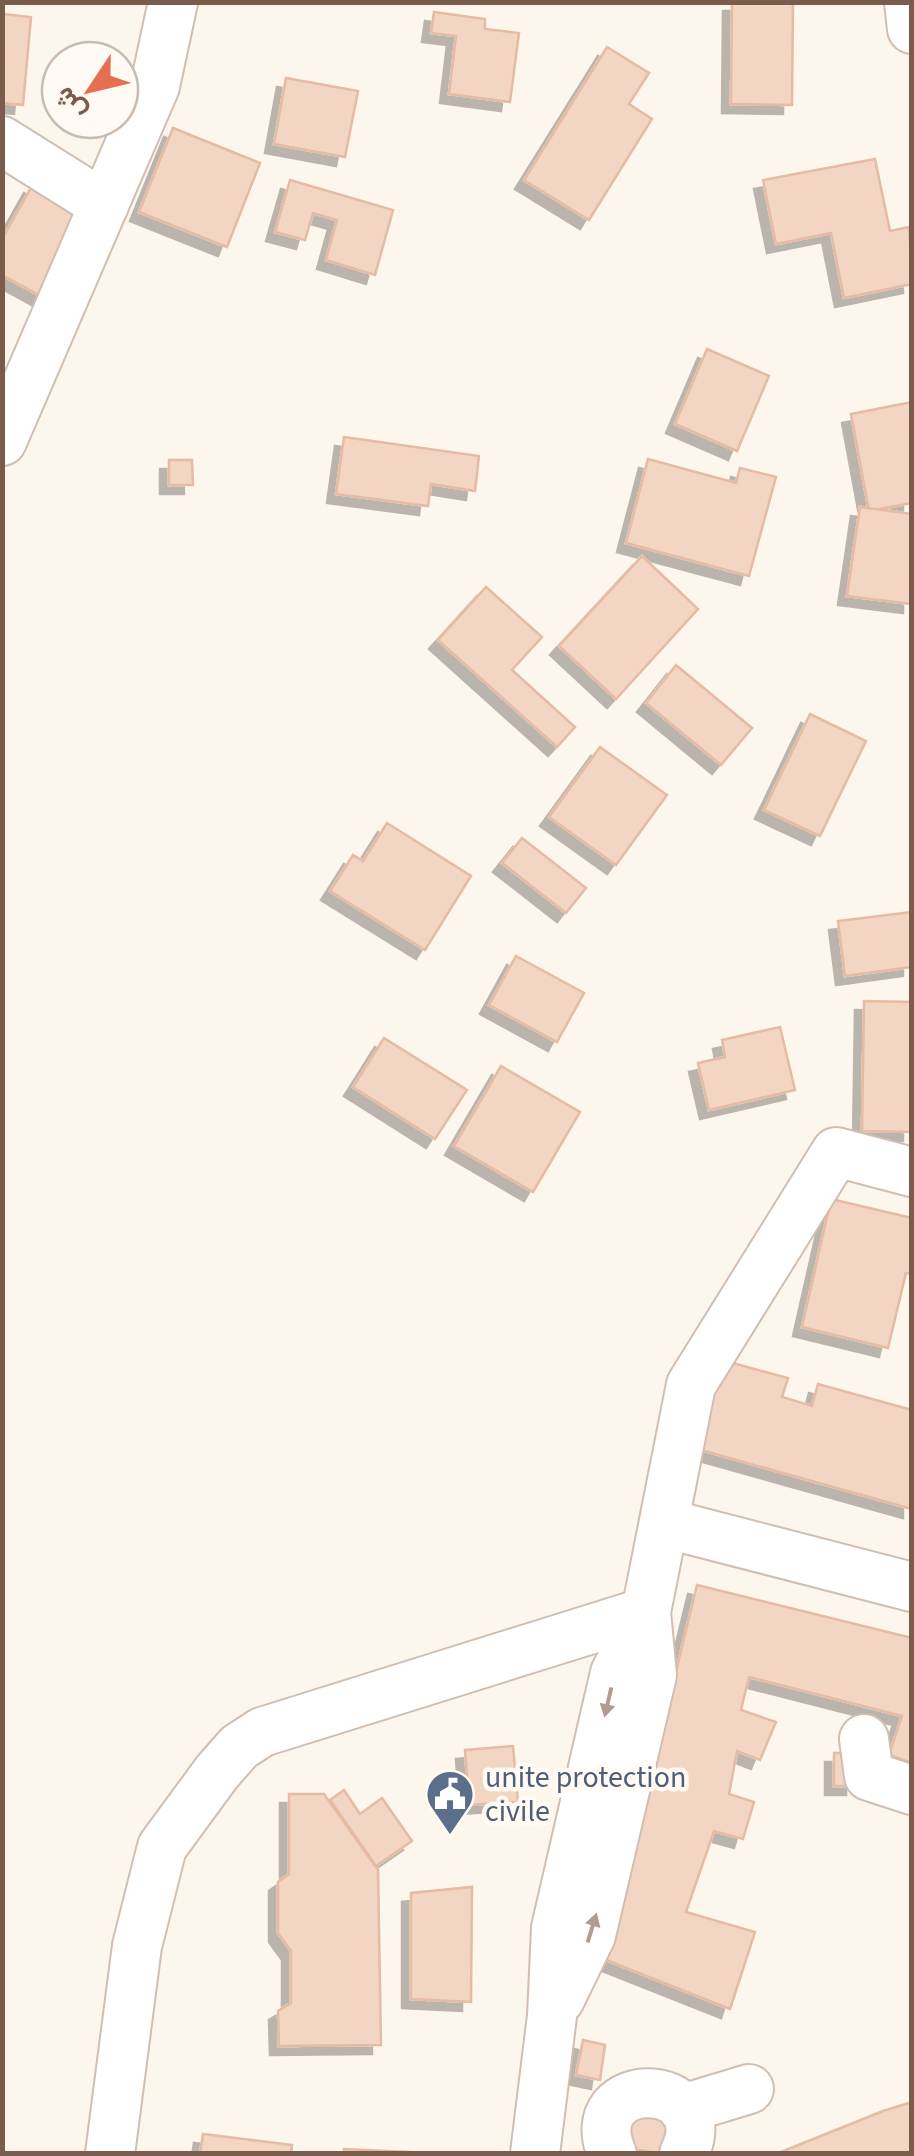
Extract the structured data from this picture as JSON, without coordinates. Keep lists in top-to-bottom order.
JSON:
{
  "places": {
    "public building": ["unite protection civile"]
  },
  "north": "bottom left"
}
